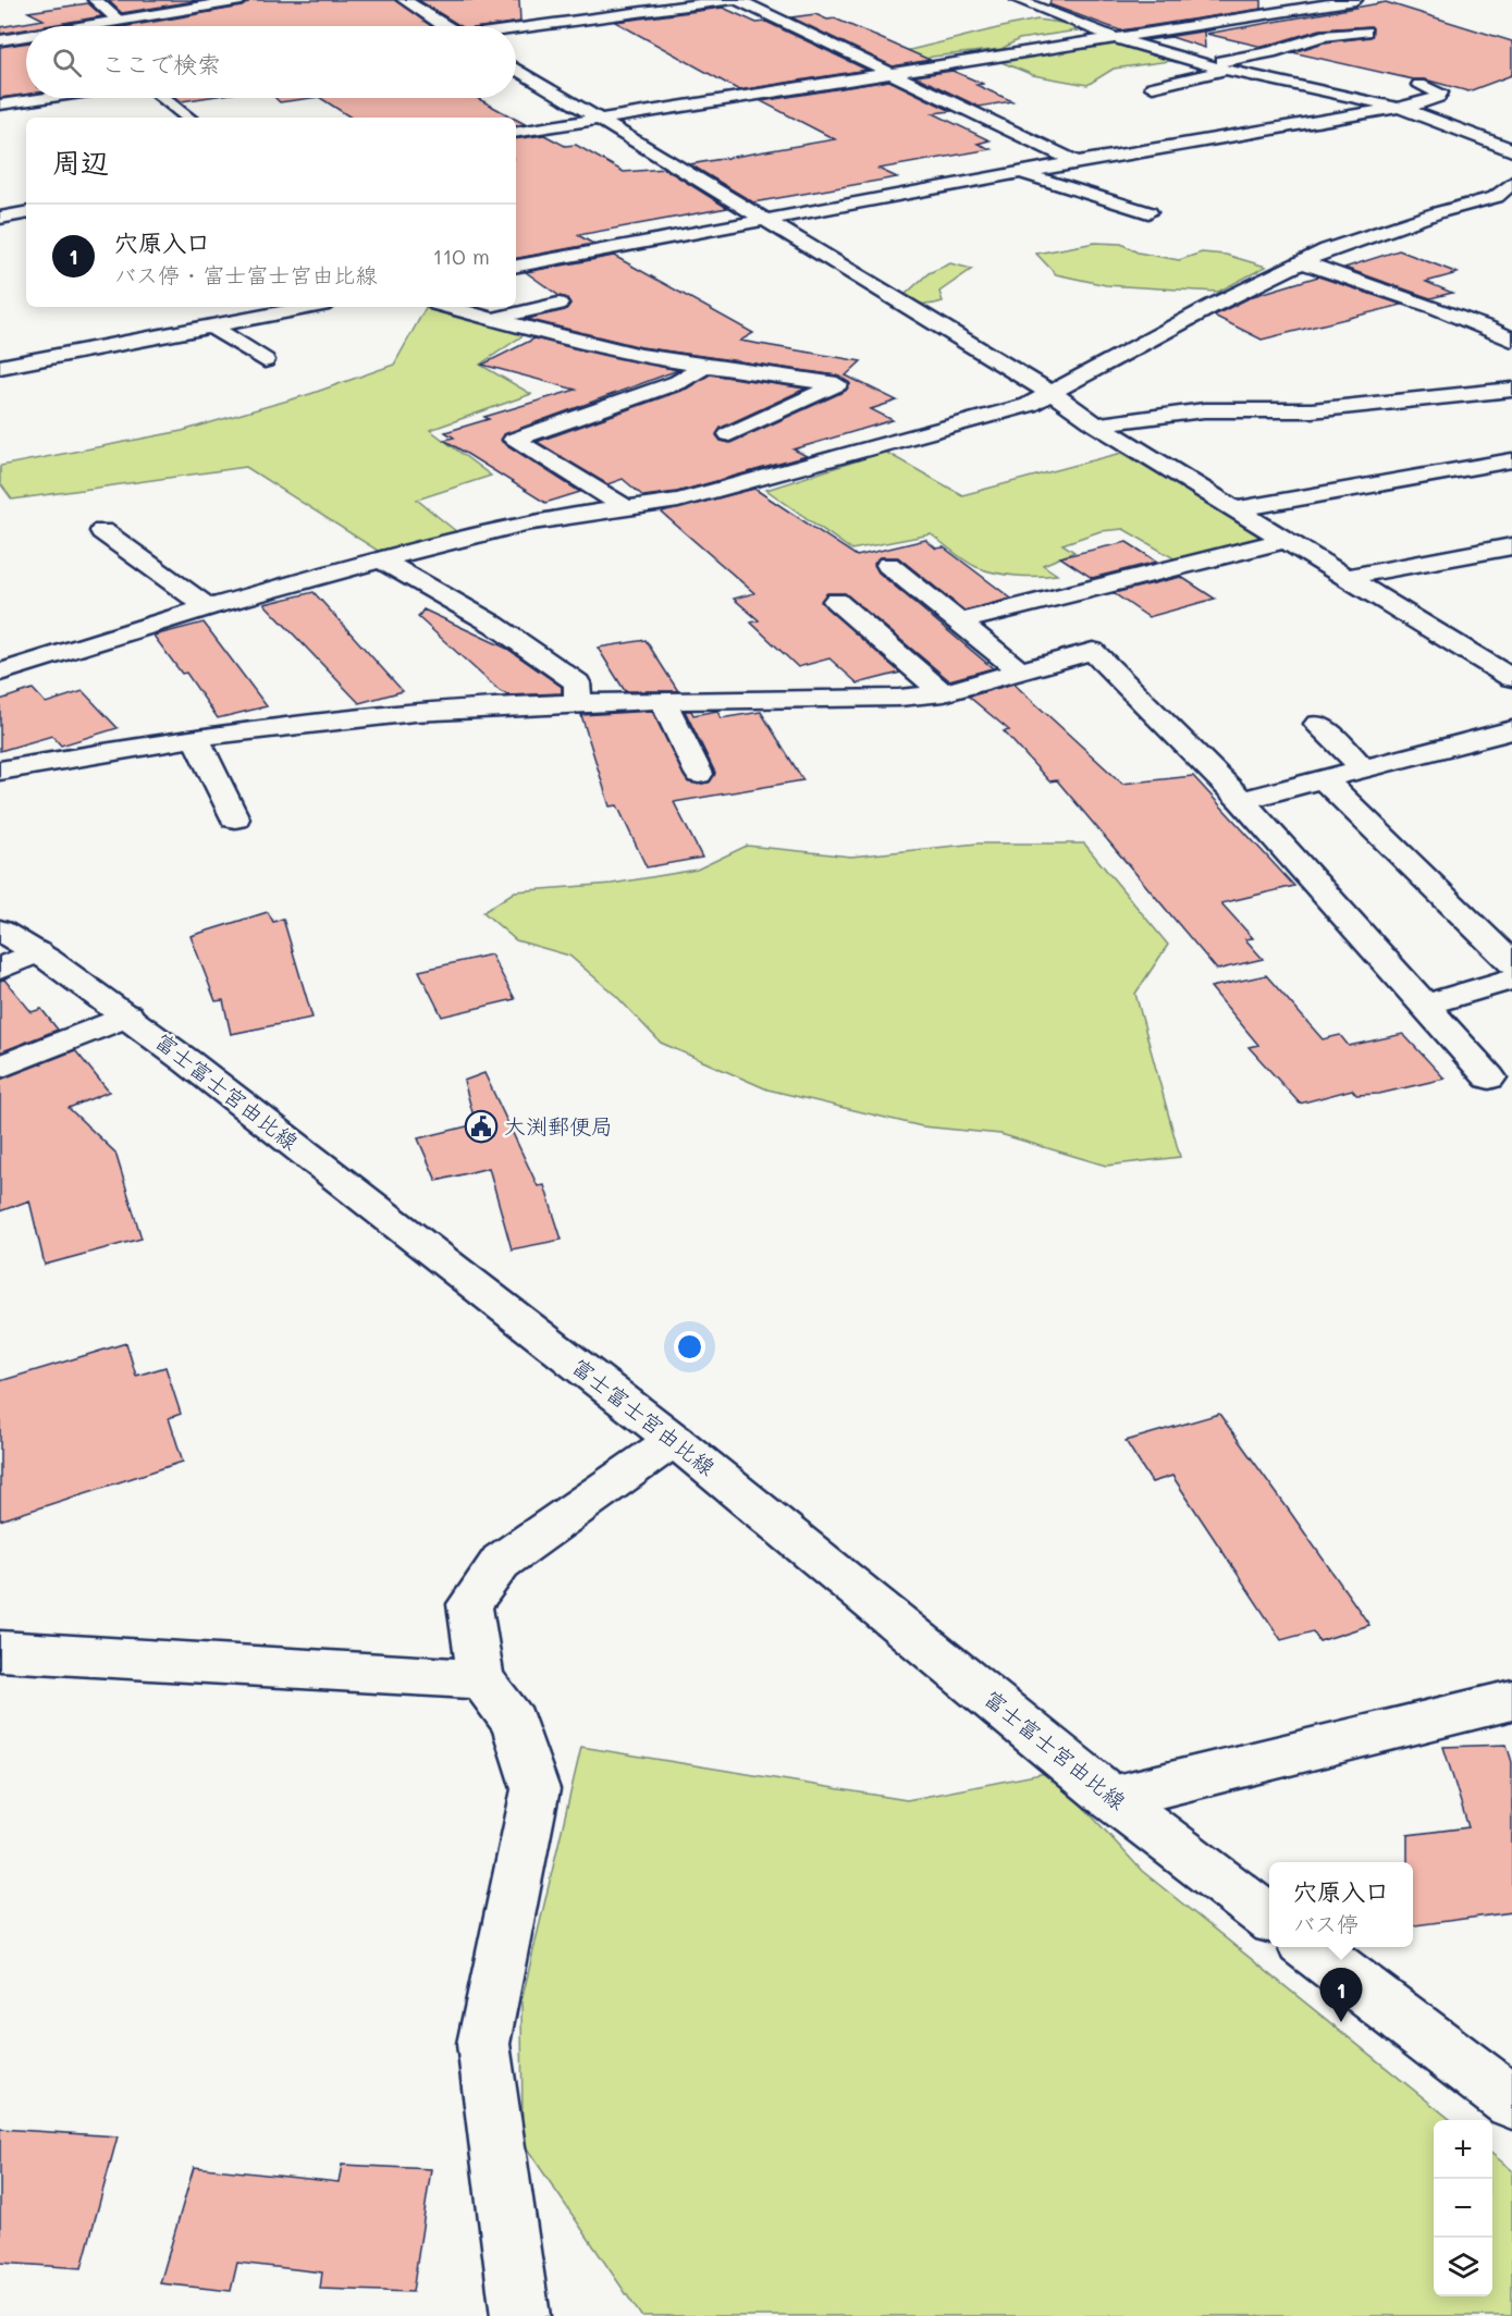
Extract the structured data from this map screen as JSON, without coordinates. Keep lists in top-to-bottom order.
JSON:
{
  "streets": {
    "street": ["富士富士宮由比線"]
  },
  "places": {
    "public building": ["大渕郵便局"]
  },
  "page": {
    "search": "ここで検索",
    "heading": "周辺",
    "list": [
      {
        "mark": "1",
        "name": "穴原入口",
        "note": "バス停 · 富士富士宮由比線",
        "value": "110 m"
      }
    ],
    "popup": ["穴原入口", "バス停"],
    "pins": "1",
    "map_buttons": ["+", "−"]
  }
}
